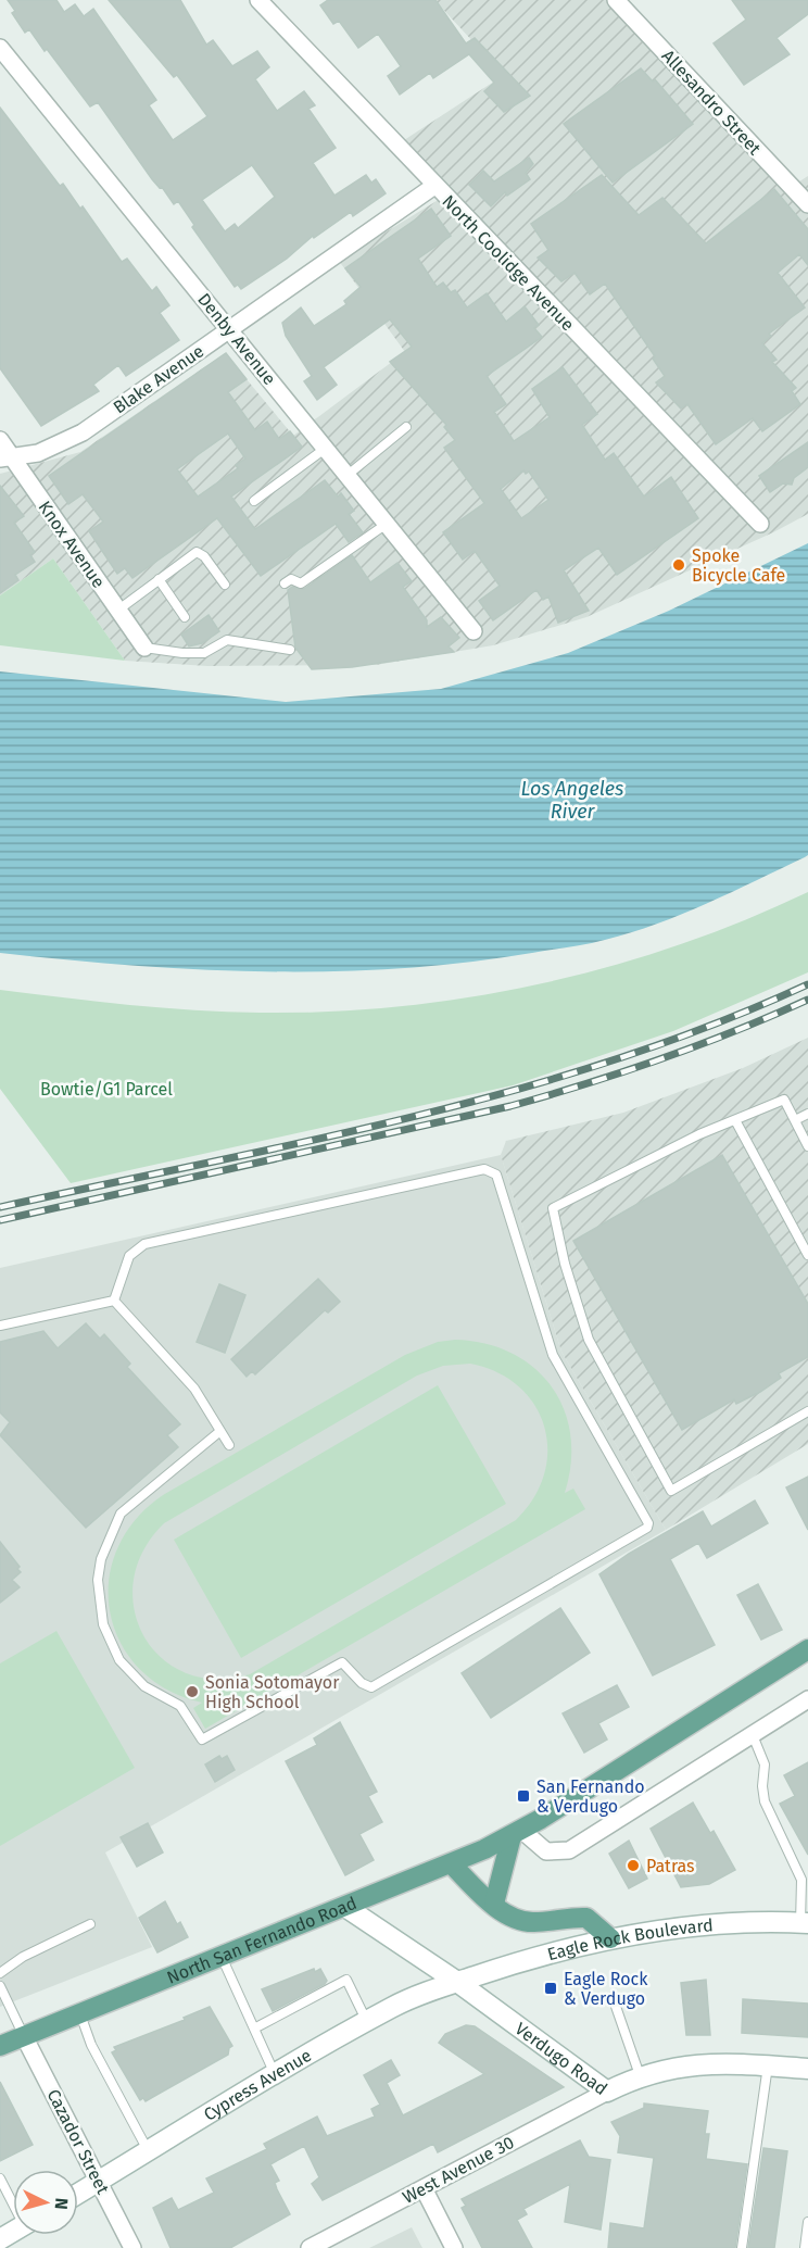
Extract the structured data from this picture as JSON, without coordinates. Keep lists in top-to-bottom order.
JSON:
{
  "streets": {
    "main road": ["North San Fernando Road"],
    "street": [
      "Allesandro Street",
      "North Coolidge Avenue",
      "Denby Avenue",
      "Blake Avenue",
      "Knox Avenue",
      "Eagle Rock Boulevard",
      "Verdugo Road",
      "Cypress Avenue",
      "Cazador Street",
      "West Avenue 30"
    ]
  },
  "crossings": [
    ["North Coolidge Avenue", "Blake Avenue"],
    ["Denby Avenue", "Blake Avenue"],
    ["Blake Avenue", "Knox Avenue"],
    ["North San Fernando Road", "Verdugo Road"],
    ["North San Fernando Road", "Cazador Street"],
    ["Eagle Rock Boulevard", "Verdugo Road"],
    ["Eagle Rock Boulevard", "Cypress Avenue"],
    ["Verdugo Road", "Cypress Avenue"],
    ["Verdugo Road", "West Avenue 30"],
    ["Cypress Avenue", "Cazador Street"]
  ],
  "water": ["Los Angeles River"],
  "parks": ["Bowtie/G1 Parcel"],
  "places": {
    "other": ["Spoke Bicycle Cafe", "Sonia Sotomayor High School", "Patras"],
    "transit": ["San Fernando & Verdugo", "Eagle Rock & Verdugo"]
  },
  "north": "right"
}
